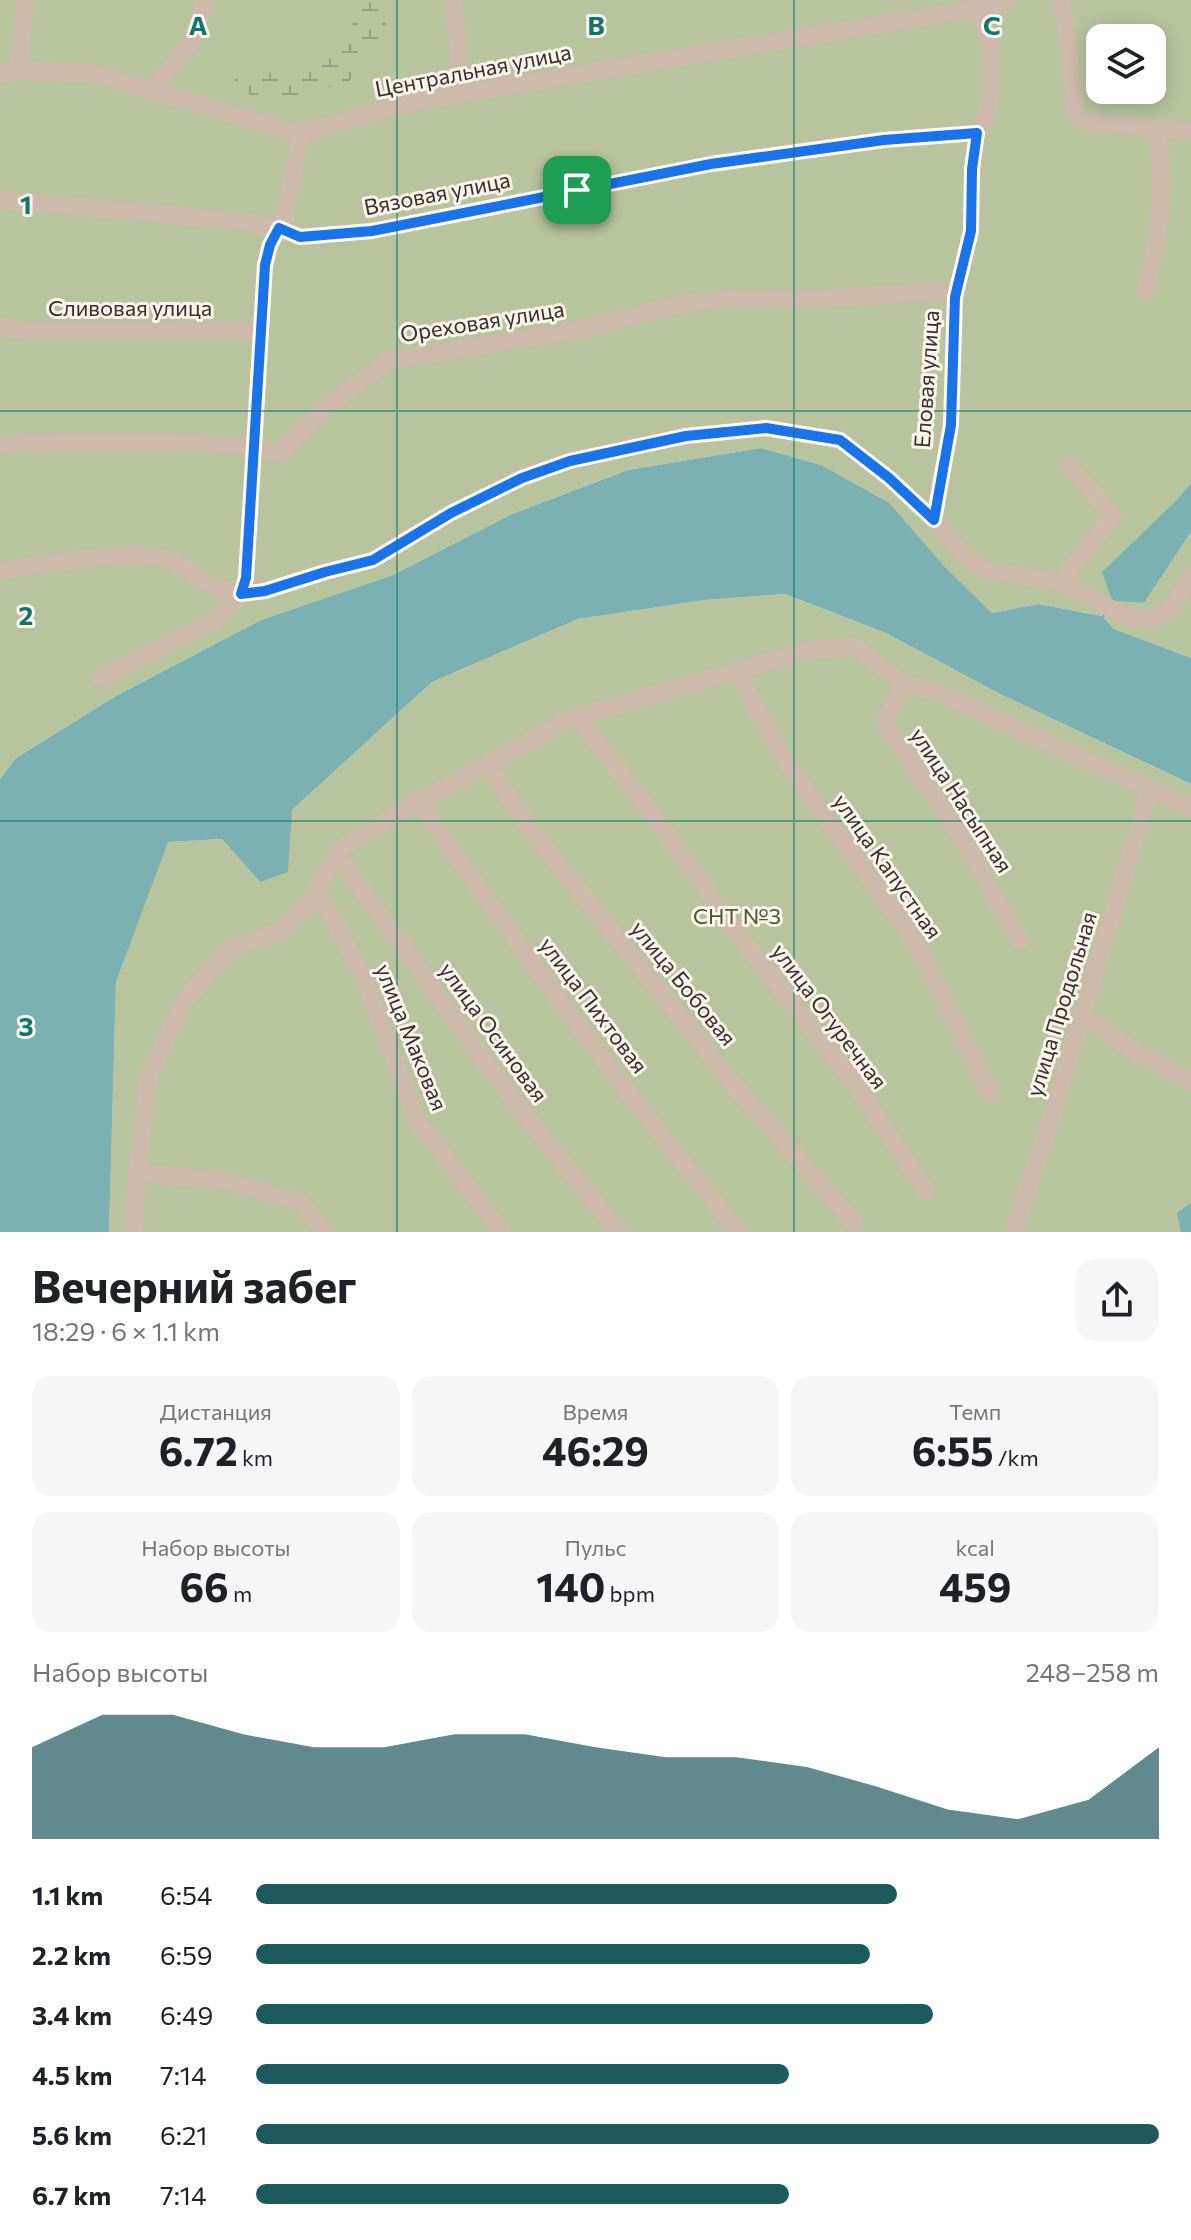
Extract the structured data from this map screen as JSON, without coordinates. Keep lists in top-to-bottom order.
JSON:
{
  "streets": {
    "street": [
      "Центральная улица",
      "Вязовая улица",
      "Сливовая улица",
      "Ореховая улица",
      "Еловая улица",
      "улица Насыпная",
      "улица Капустная",
      "улица Бобовая",
      "улица Продольная",
      "улица Пихтовая",
      "улица Огуречная",
      "улица Осиновая",
      "улица Маковая"
    ]
  },
  "crossings": [
    ["Центральная улица", "Еловая улица"],
    ["Вязовая улица", "Еловая улица"],
    ["Ореховая улица", "Еловая улица"]
  ],
  "parks": ["СНТ №3"],
  "page": {
    "heading": ["Вечерний забег", "18:29 · 6 × 1.1 km"],
    "stats": [
      ["Дистанция", "6.72 km"],
      ["Время", "46:29"],
      ["Темп", "6:55 /km"],
      ["Набор высоты", "66 m"],
      ["Пульс", "140 bpm"],
      ["kcal", "459"]
    ],
    "chart": ["Набор высоты", "248–258 m"],
    "list": [
      {
        "name": "1.1 km",
        "note": "6:54"
      },
      {
        "name": "2.2 km",
        "note": "6:59"
      },
      {
        "name": "3.4 km",
        "note": "6:49"
      },
      {
        "name": "4.5 km",
        "note": "7:14"
      },
      {
        "name": "5.6 km",
        "note": "6:21"
      },
      {
        "name": "6.7 km",
        "note": "7:14"
      }
    ]
  },
  "grid": {
    "columns": ["A", "B", "C"],
    "rows": ["1", "2", "3"]
  }
}
